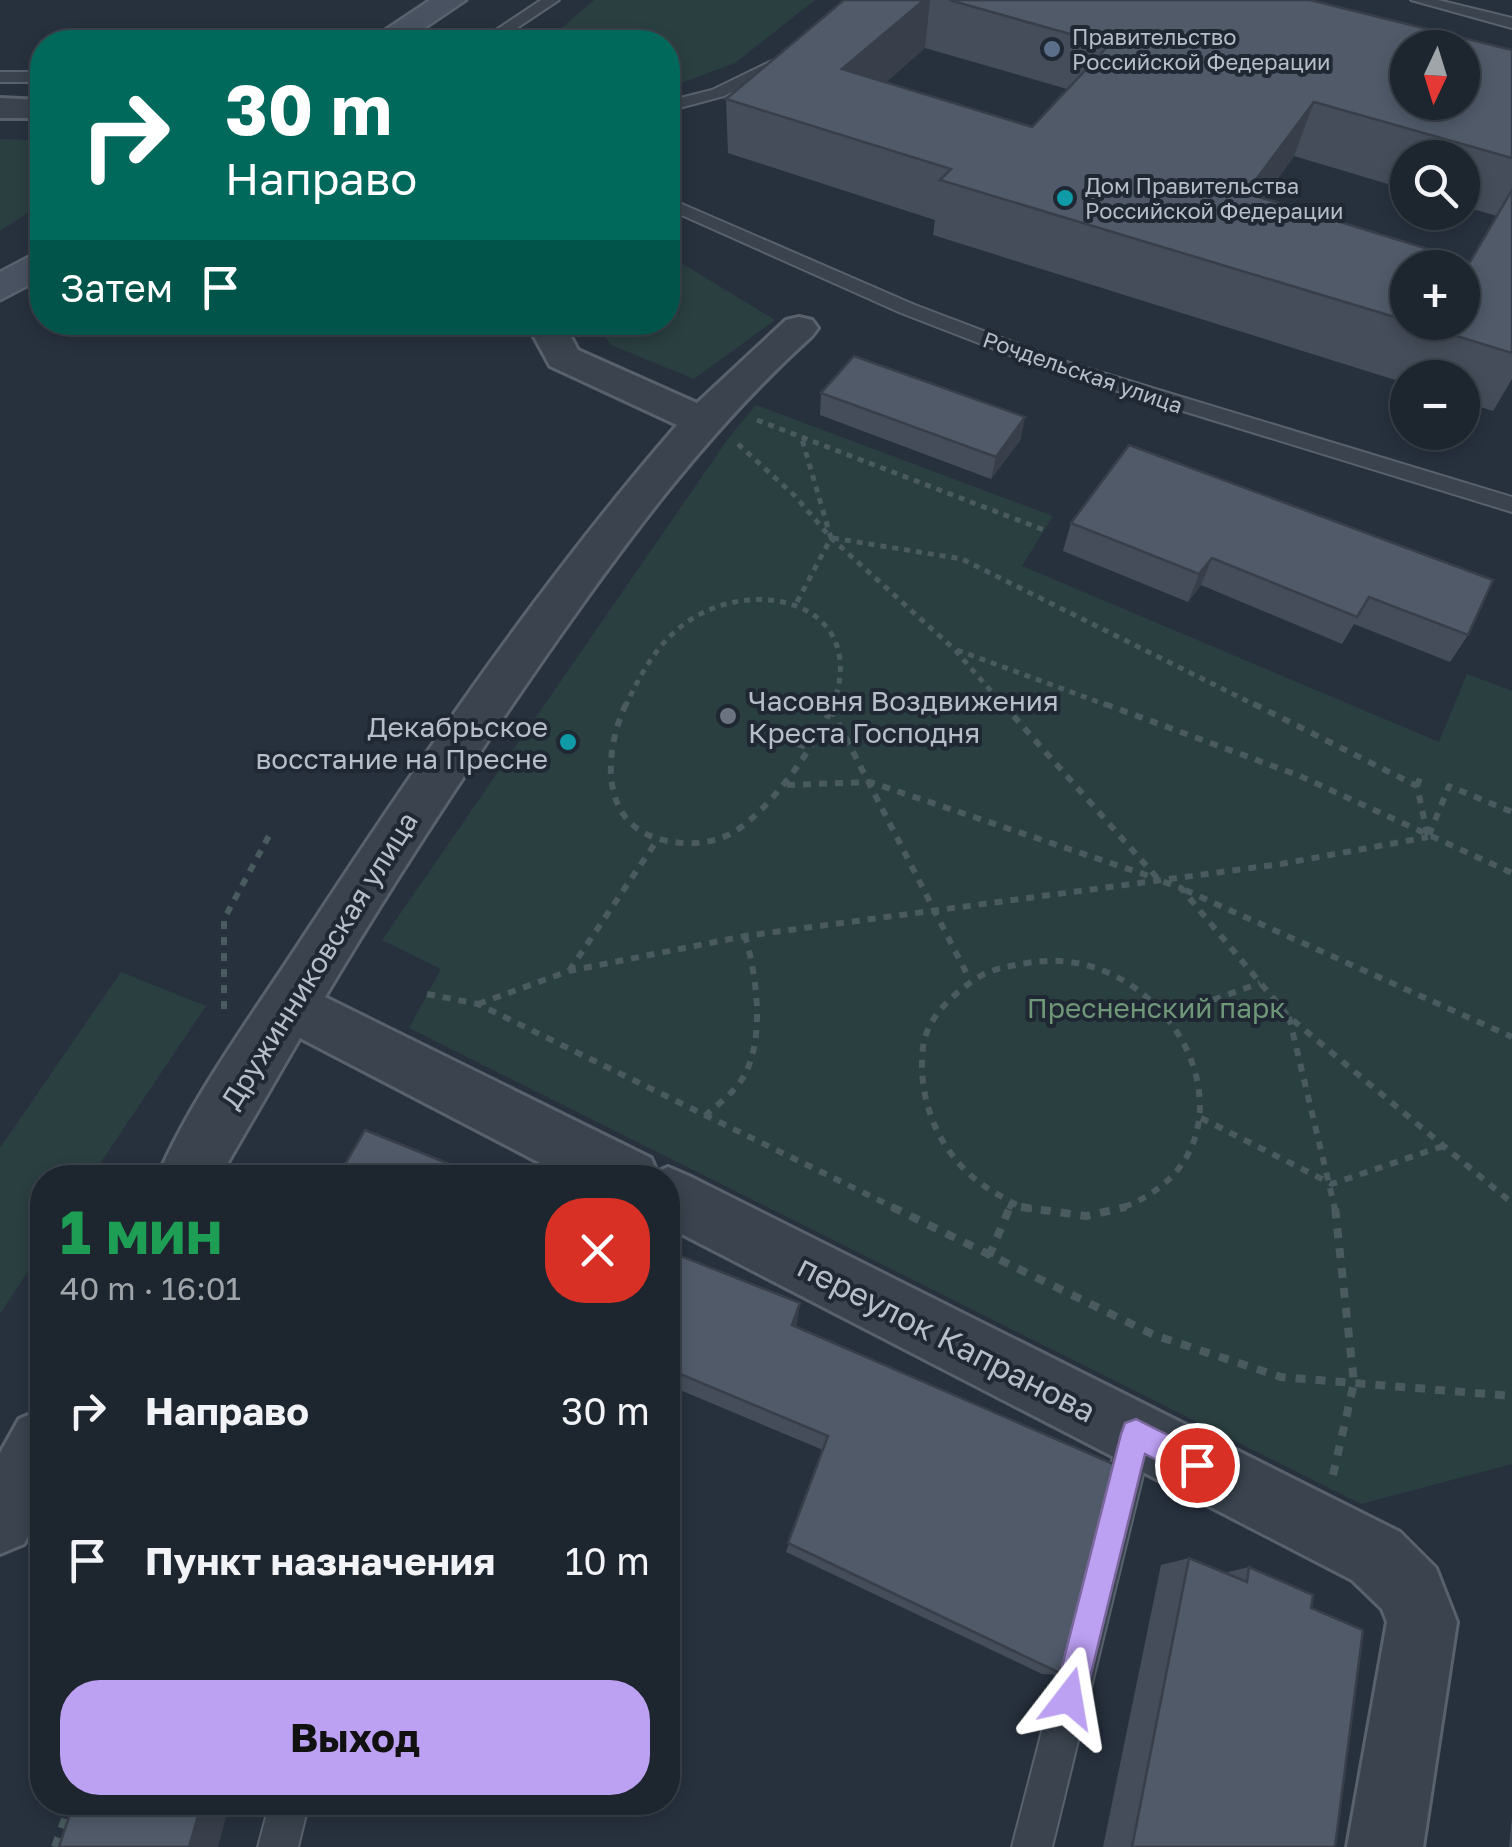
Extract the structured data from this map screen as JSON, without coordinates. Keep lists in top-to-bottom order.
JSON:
{
  "streets": {
    "street": ["Дружинниковская улица", "переулок Капранова"],
    "lane": ["Рочдельская улица"]
  },
  "parks": ["Пресненский парк"],
  "places": [
    "Правительство Российской Федерации",
    "Дом Правительства Российской Федерации",
    "Часовня Воздвижения Креста Господня",
    "Декабрьское восстание на Пресне"
  ],
  "north": "bottom",
  "page": {
    "map_buttons": ["+", "−"],
    "turn": ["30 m", "Направо"],
    "then": "Затем",
    "heading": ["1 мин", "40 m · 16:01"],
    "list": [
      {
        "name": "Направо",
        "value": "30 m"
      },
      {
        "name": "Пункт назначения",
        "value": "10 m"
      }
    ],
    "buttons": "Выход"
  }
}
